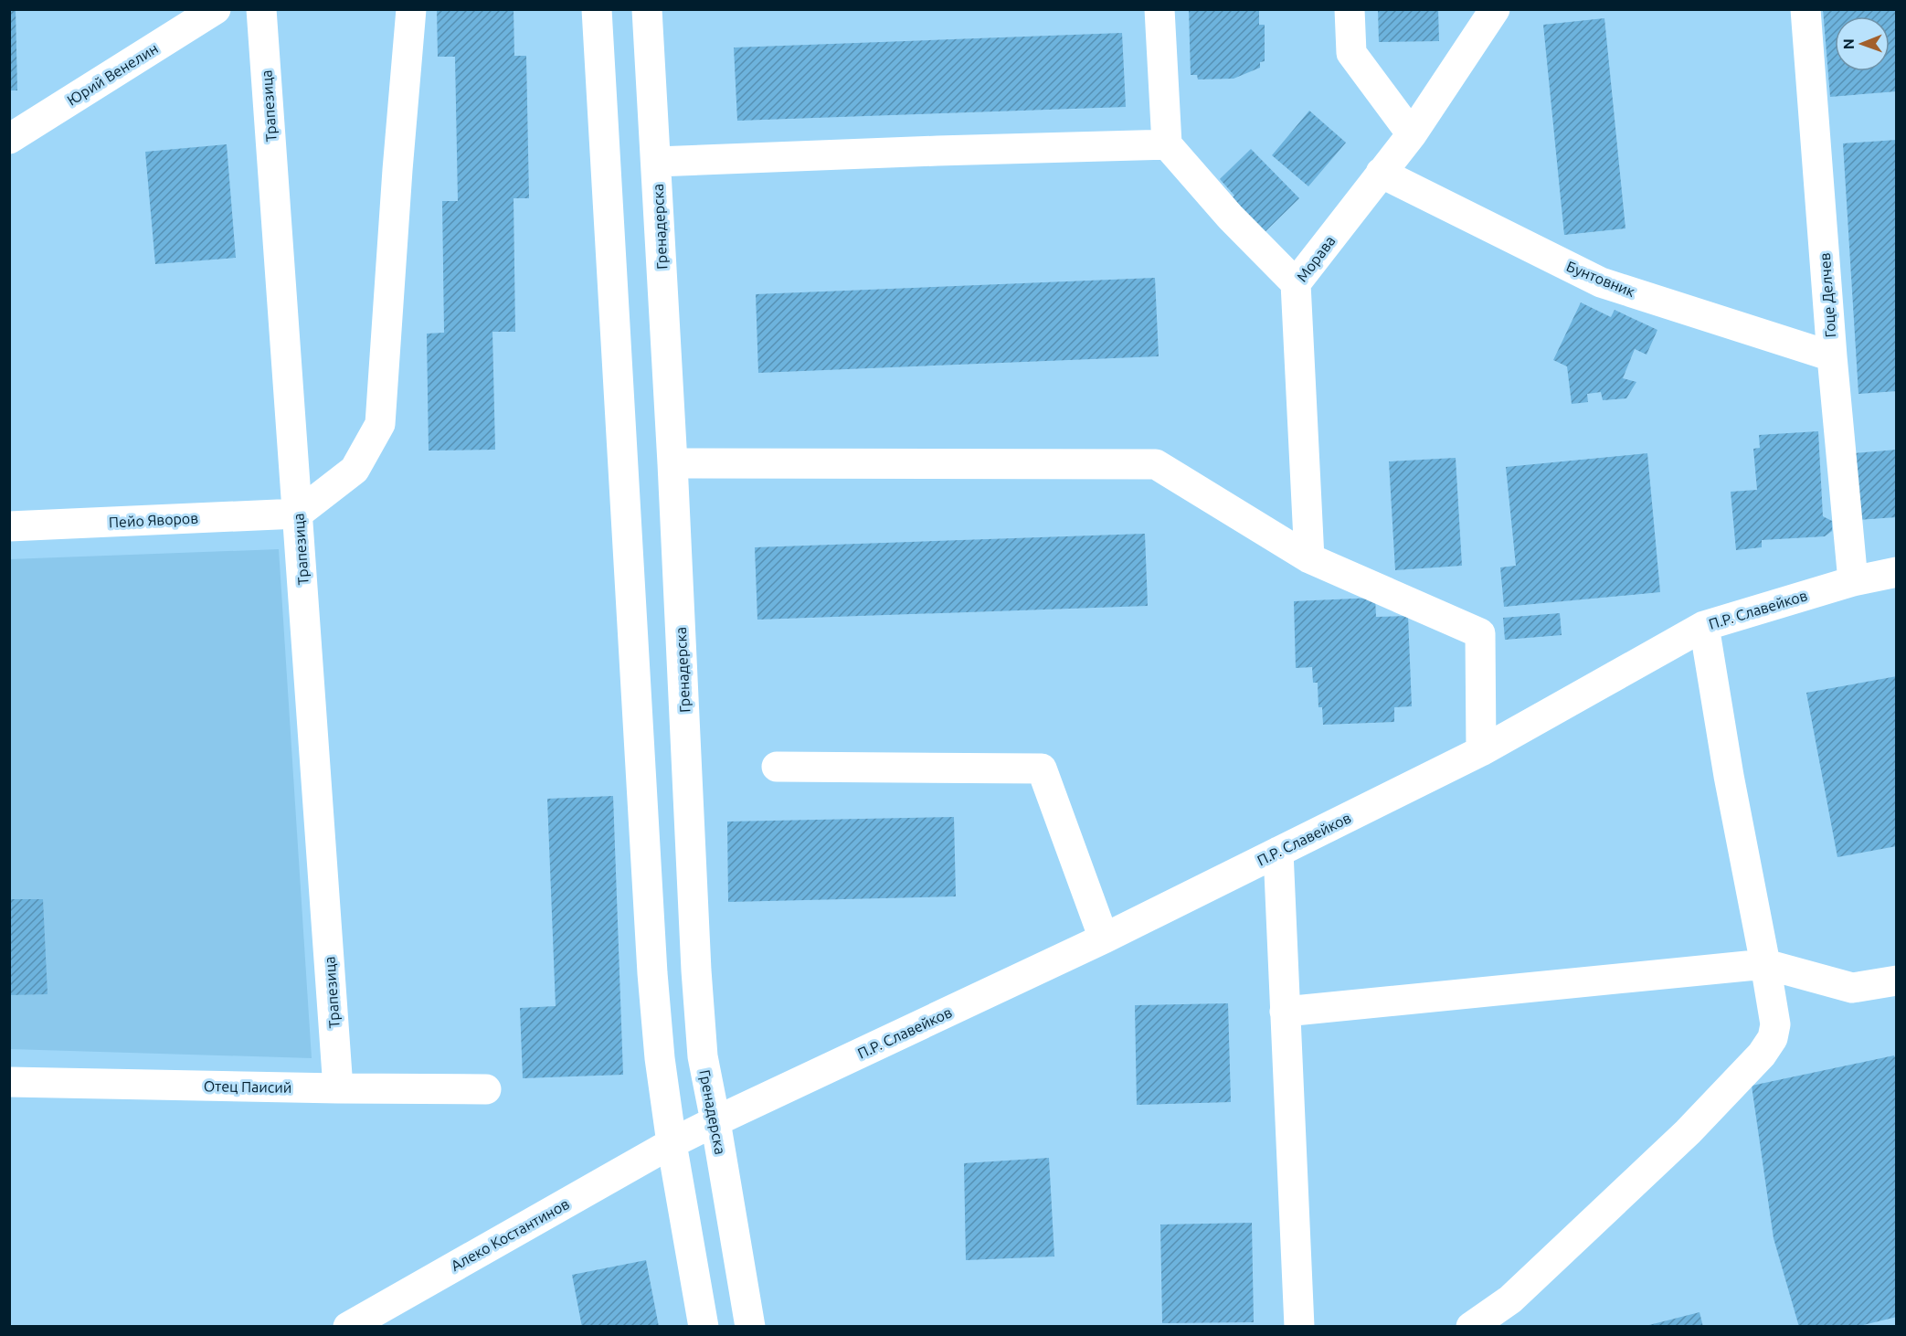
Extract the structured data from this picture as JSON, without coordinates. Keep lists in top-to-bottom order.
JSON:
{
  "streets": {
    "street": [
      "Юрий Венелин",
      "Трапезица",
      "Гренадерска",
      "Морава",
      "Бунтовник",
      "Гоце Делчев",
      "Пейо Яворов",
      "П.Р. Славейков",
      "Отец Паисий",
      "Алеко Костантинов"
    ]
  },
  "crossings": [
    ["Трапезица", "Пейо Яворов"],
    ["Трапезица", "Отец Паисий"],
    ["Гренадерска", "П.Р. Славейков"],
    ["Морава", "Бунтовник"],
    ["Бунтовник", "Гоце Делчев"],
    ["Гоце Делчев", "П.Р. Славейков"],
    ["П.Р. Славейков", "Алеко Костантинов"]
  ],
  "north": "left"
}
